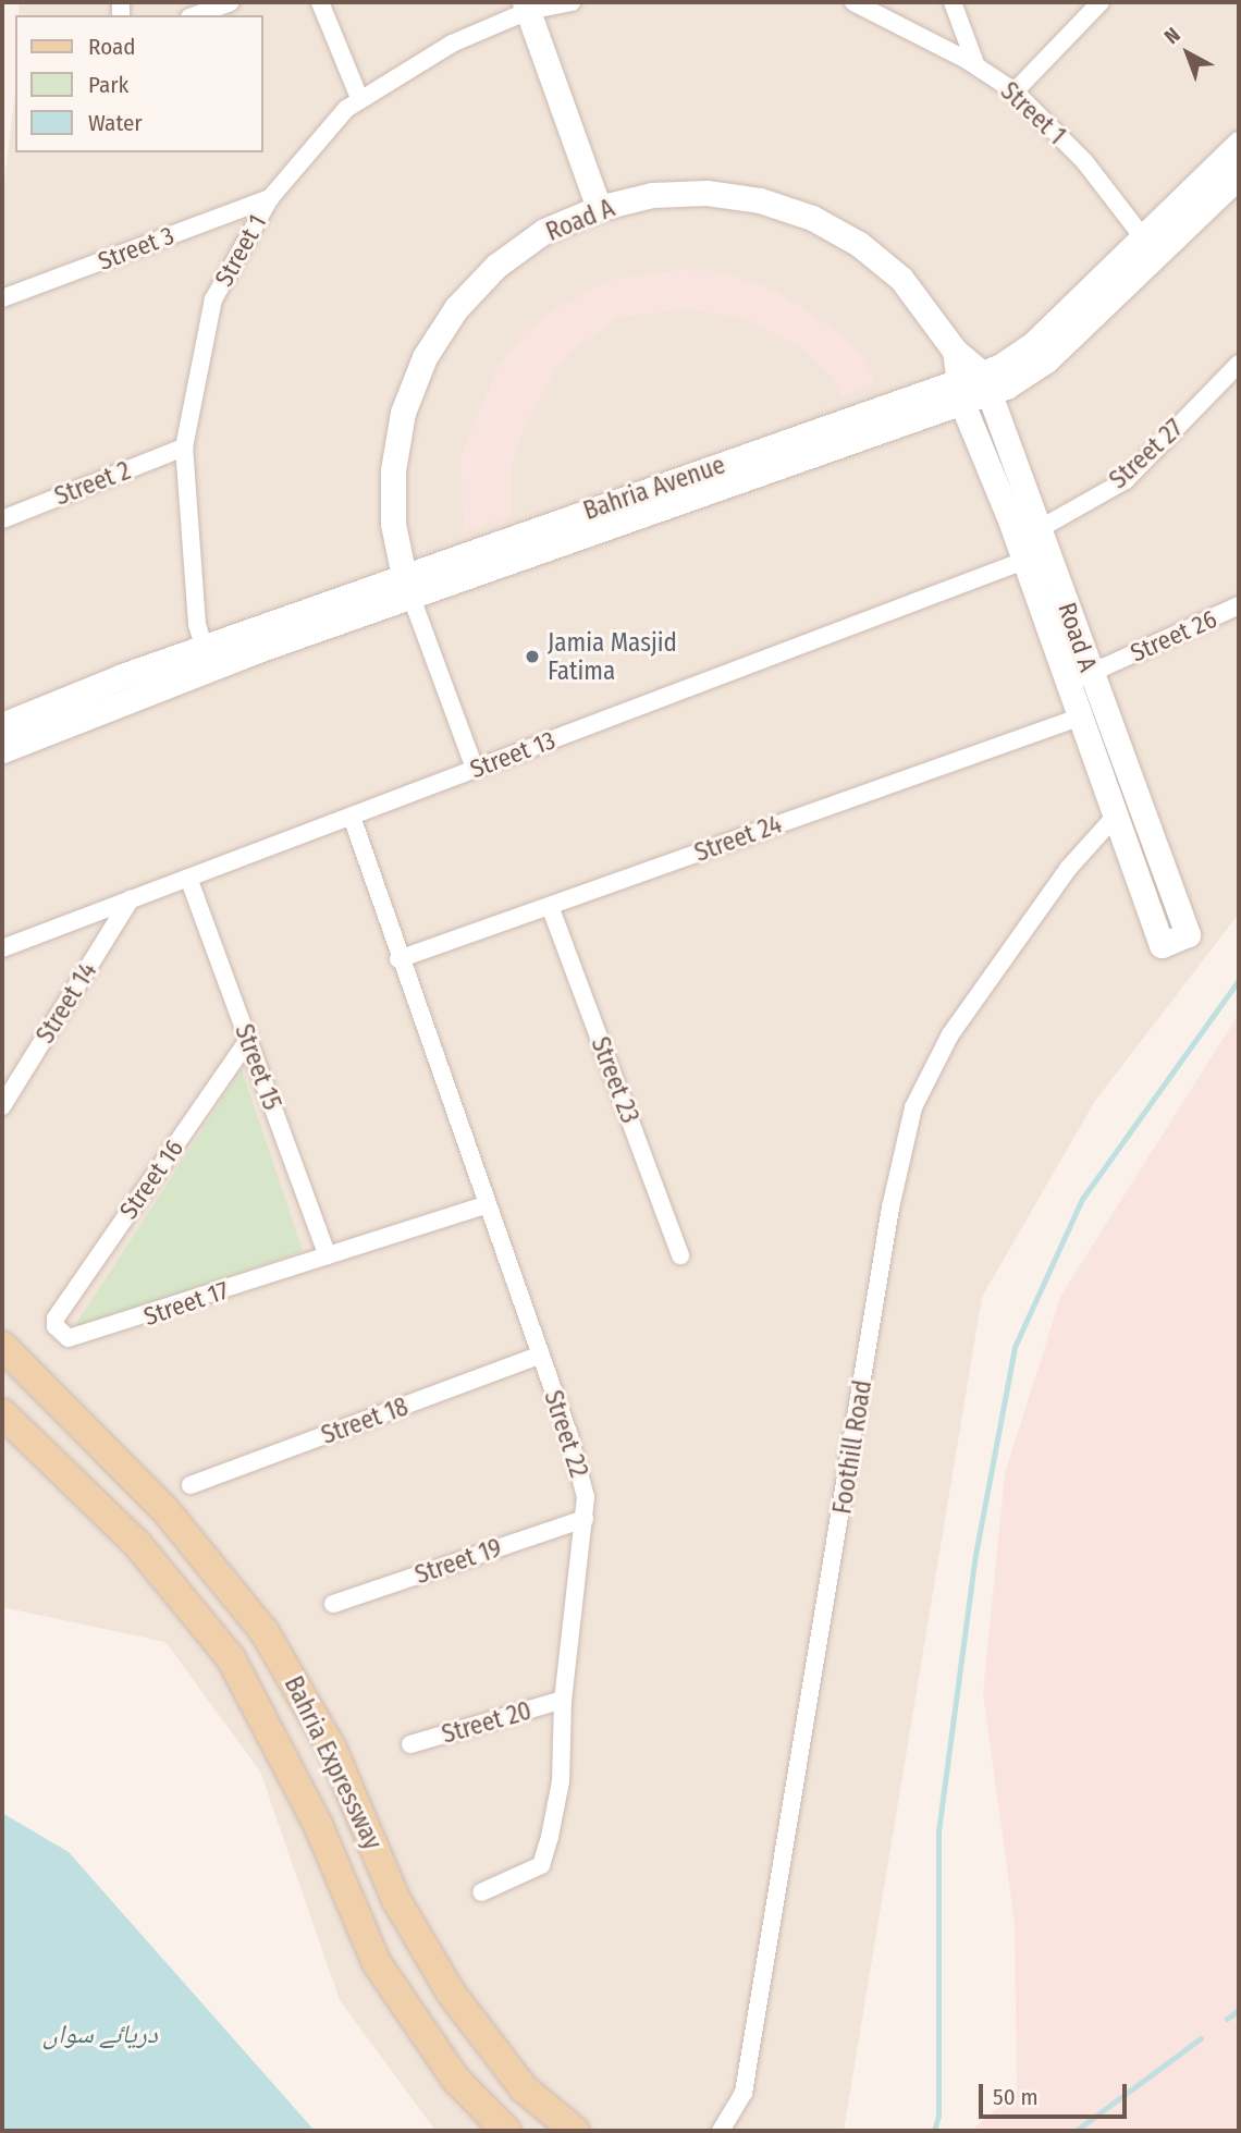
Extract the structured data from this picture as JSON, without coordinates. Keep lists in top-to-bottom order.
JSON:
{
  "streets": {
    "main road": ["Bahria Expressway"],
    "street": [
      "Street 1",
      "Road A",
      "Street 3",
      "Street 27",
      "Street 2",
      "Bahria Avenue",
      "Street 26",
      "Street 13",
      "Street 24",
      "Street 14",
      "Street 15",
      "Street 23",
      "Street 16",
      "Street 17",
      "Street 18",
      "Street 22",
      "Foothill Road",
      "Street 19",
      "Street 20"
    ]
  },
  "crossings": [
    ["Street 1", "Street 3"],
    ["Street 1", "Street 2"],
    ["Street 1", "Bahria Avenue"],
    ["Road A", "Street 27"],
    ["Road A", "Bahria Avenue"],
    ["Road A", "Street 26"],
    ["Road A", "Street 13"],
    ["Road A", "Street 24"],
    ["Road A", "Foothill Road"],
    ["Street 13", "Street 14"],
    ["Street 13", "Street 15"],
    ["Street 13", "Street 22"],
    ["Street 24", "Street 23"],
    ["Street 24", "Street 22"],
    ["Street 15", "Street 16"],
    ["Street 15", "Street 17"],
    ["Street 16", "Street 17"],
    ["Street 17", "Street 22"],
    ["Street 18", "Street 22"],
    ["Street 22", "Street 19"],
    ["Street 22", "Street 20"]
  ],
  "water": ["دریائے سواں"],
  "places": ["Jamia Masjid Fatima"],
  "legend": ["Road", "Park", "Water"],
  "scale_bar": "50 m",
  "north": "top left"
}
